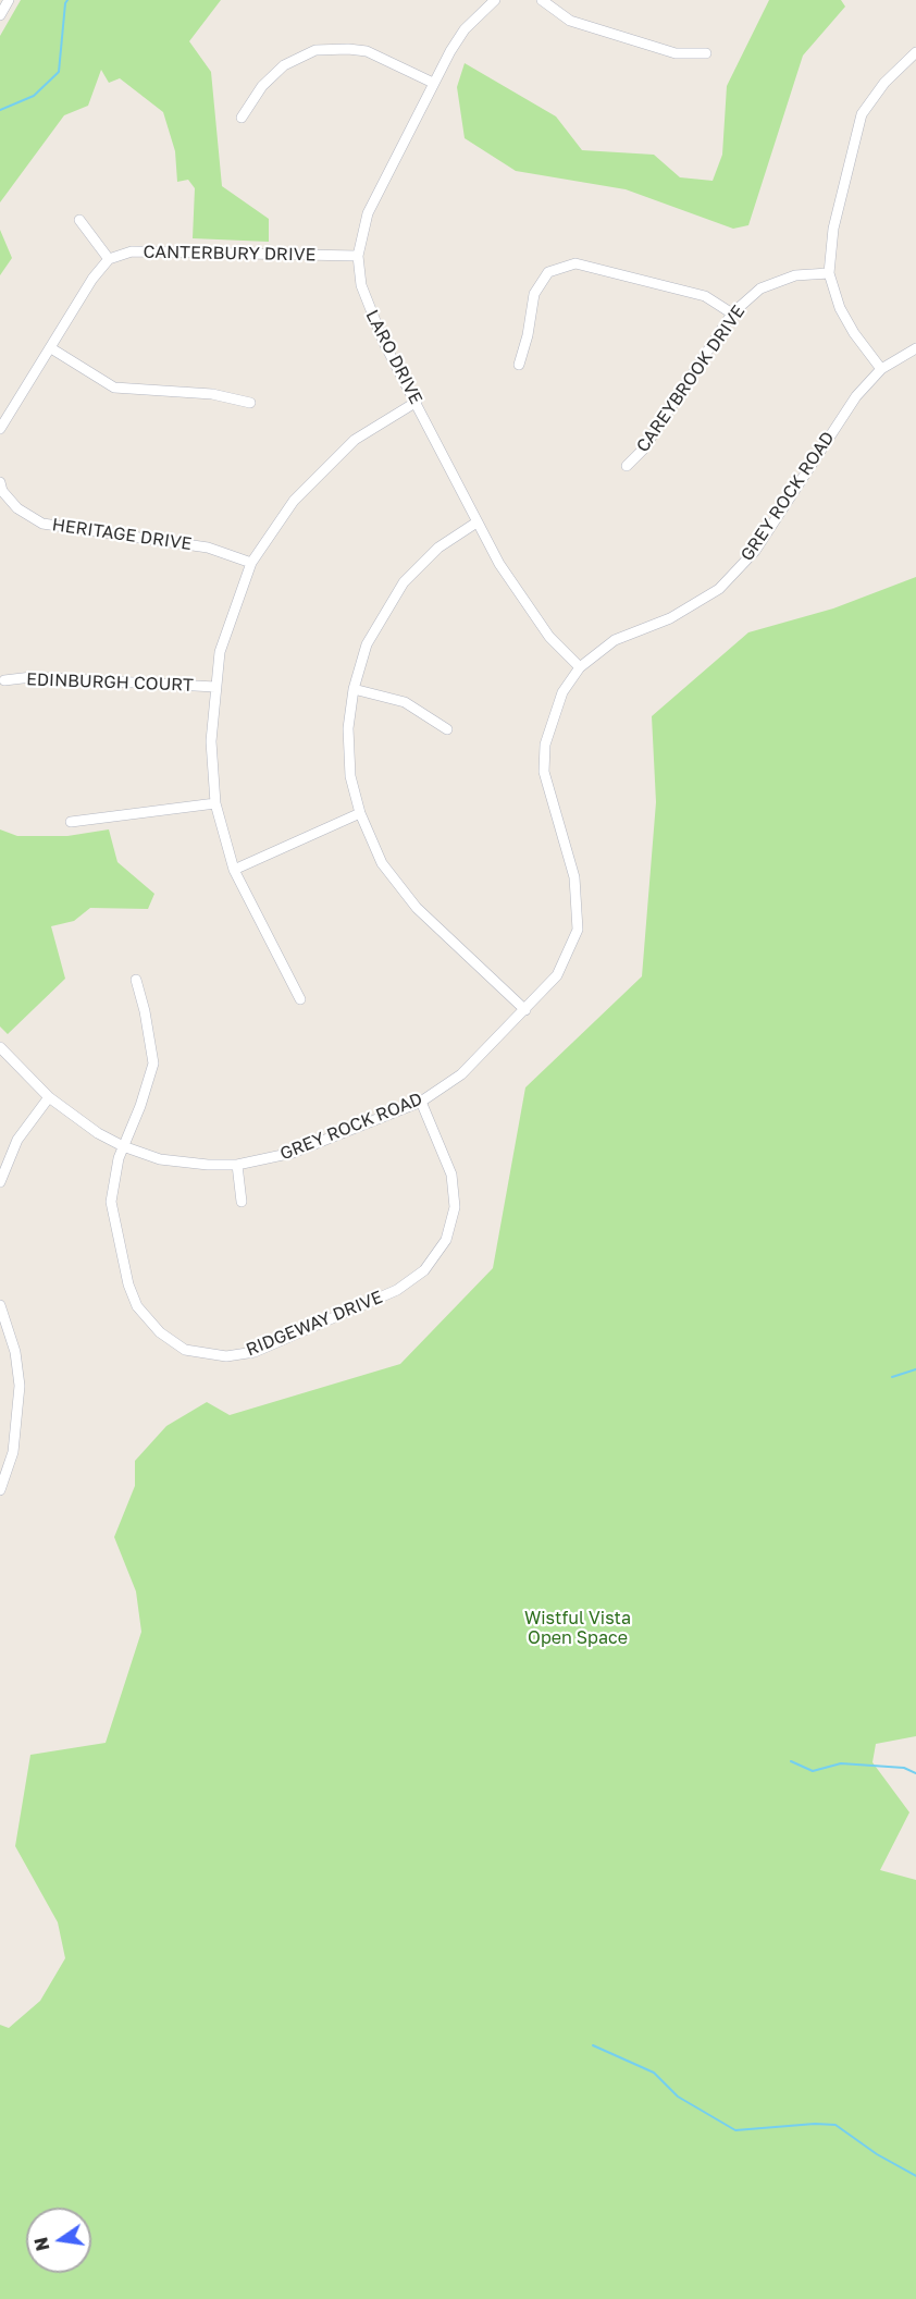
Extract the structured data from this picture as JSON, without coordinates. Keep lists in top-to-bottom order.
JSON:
{
  "streets": {
    "street": [
      "CANTERBURY DRIVE",
      "LARO DRIVE",
      "CAREYBROOK DRIVE",
      "GREY ROCK ROAD",
      "HERITAGE DRIVE",
      "EDINBURGH COURT",
      "RIDGEWAY DRIVE"
    ]
  },
  "crossings": [
    ["CANTERBURY DRIVE", "LARO DRIVE"],
    ["LARO DRIVE", "GREY ROCK ROAD"],
    ["GREY ROCK ROAD", "RIDGEWAY DRIVE"]
  ],
  "parks": ["Wistful Vista Open Space"],
  "north": "left"
}
